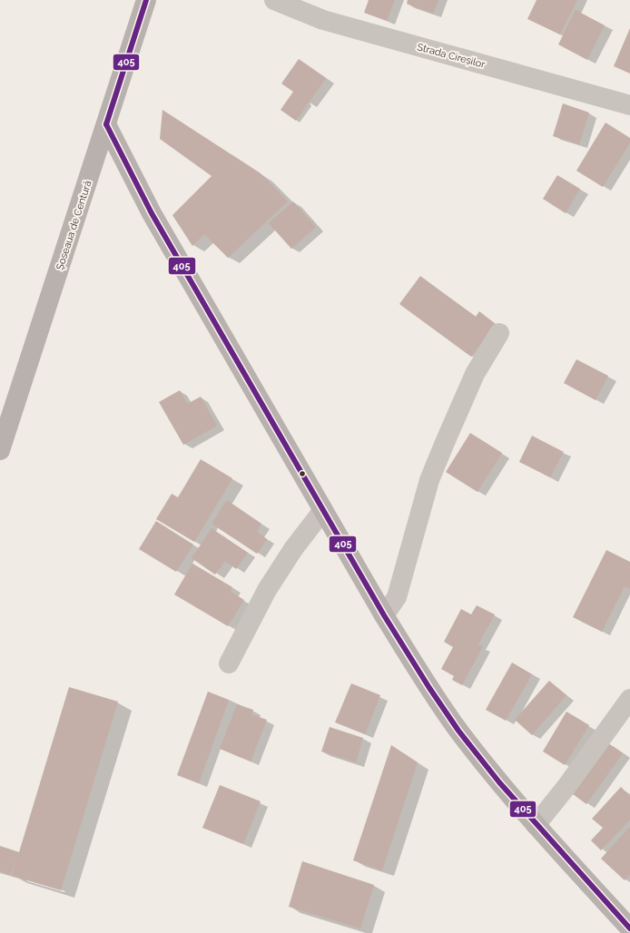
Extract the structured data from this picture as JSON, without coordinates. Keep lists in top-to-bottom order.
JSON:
{
  "streets": {
    "main road": ["Șoseaua de Centură"],
    "street": ["Strada Cireșilor"]
  },
  "lines": ["transit line 405"]
}
